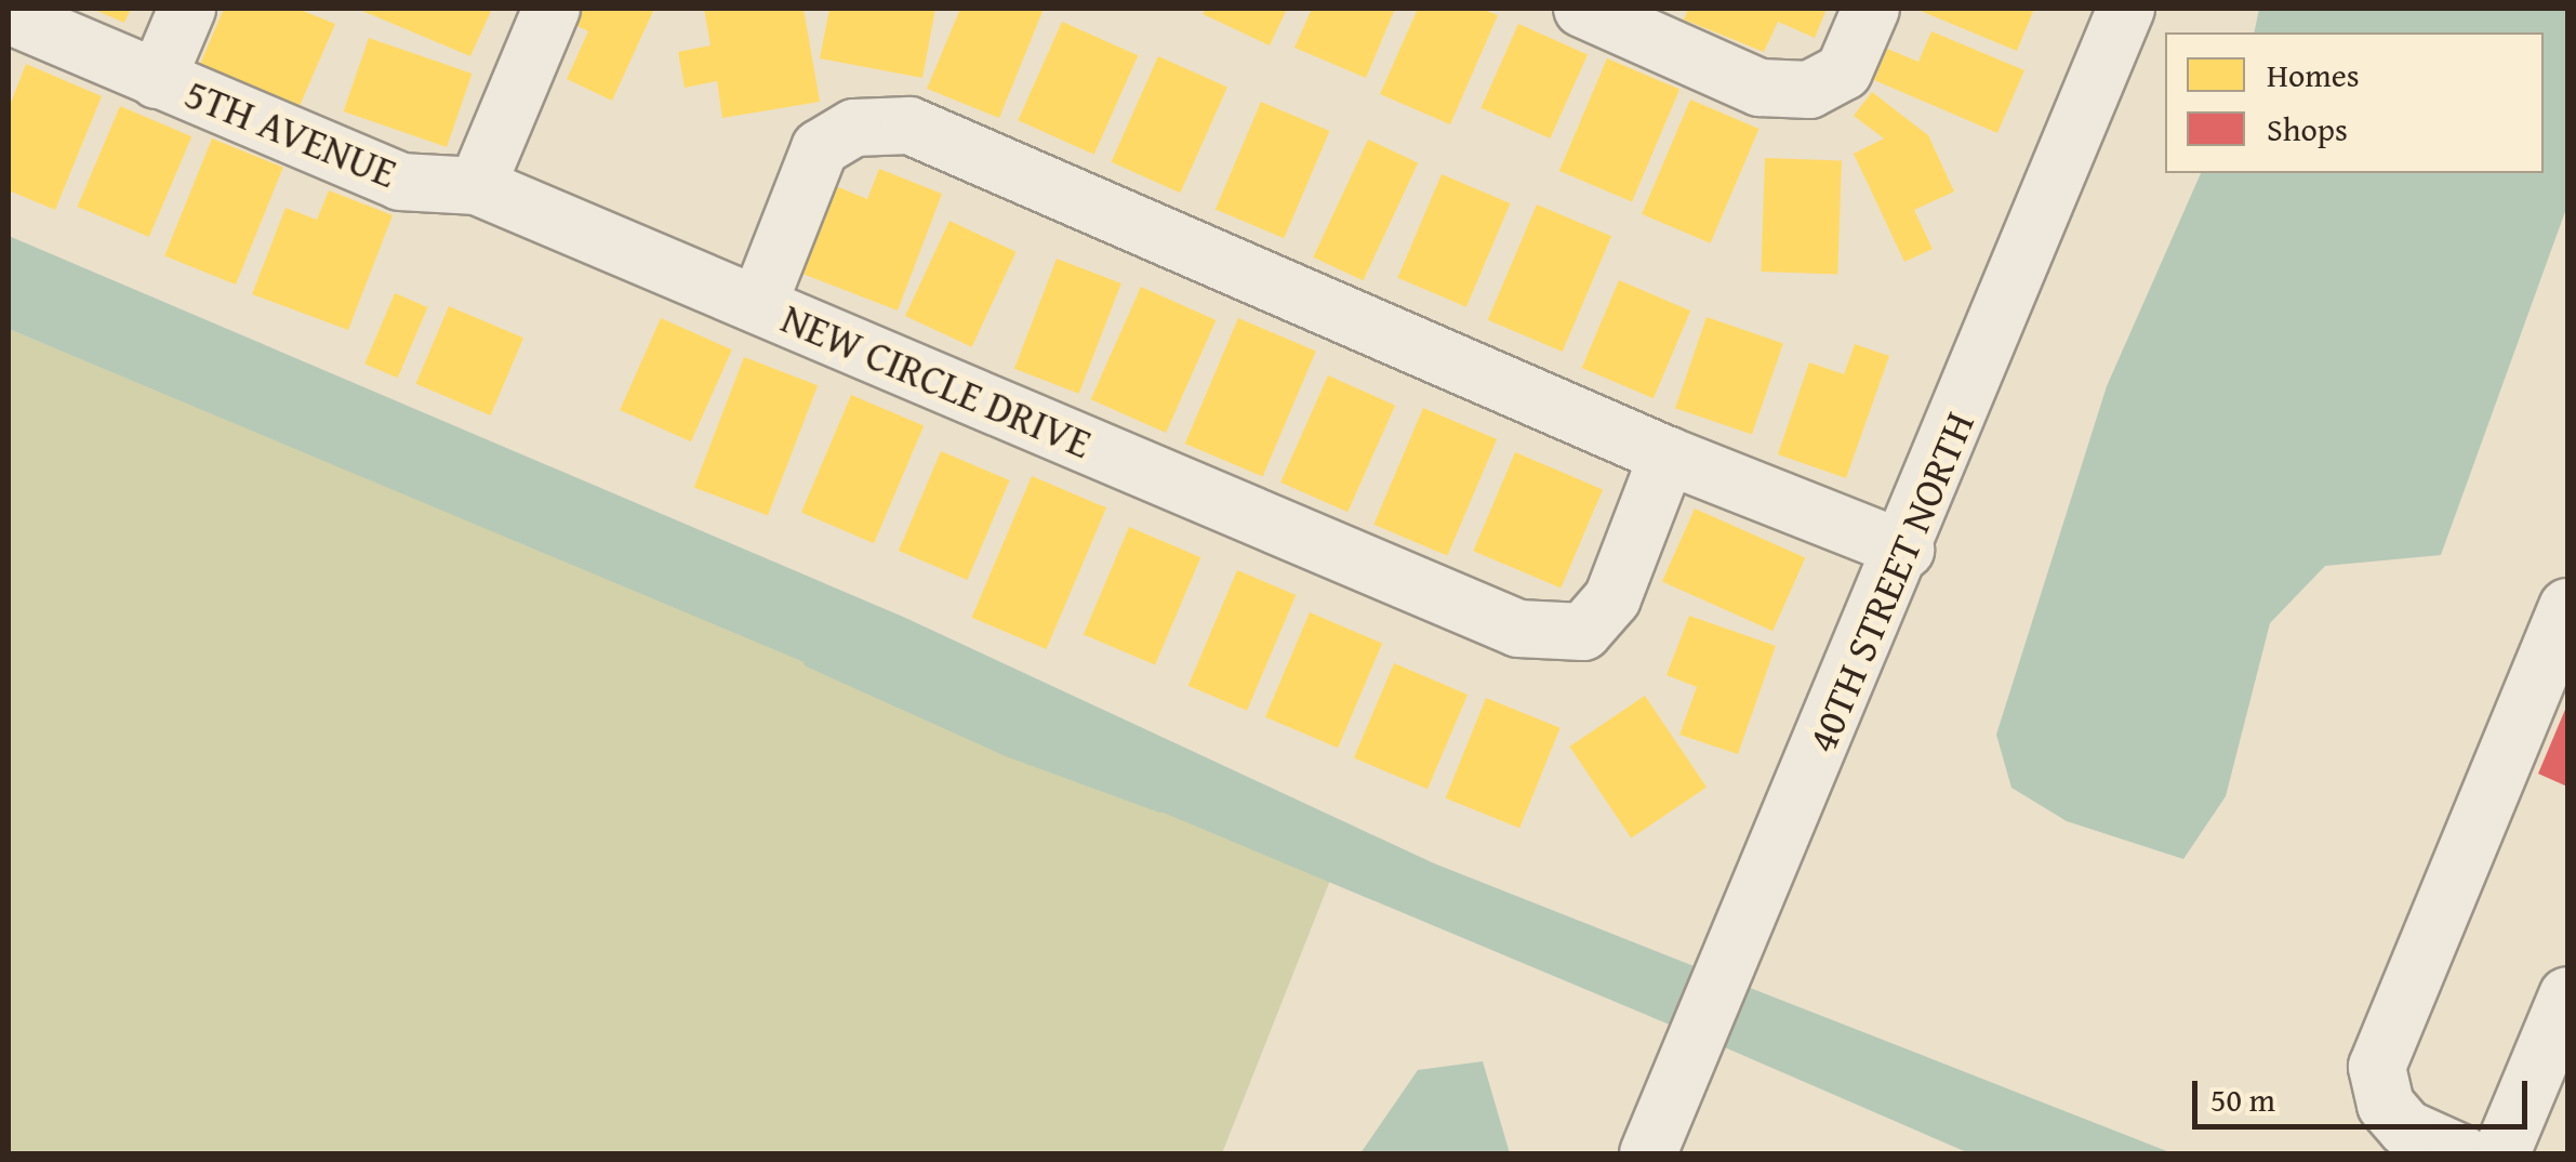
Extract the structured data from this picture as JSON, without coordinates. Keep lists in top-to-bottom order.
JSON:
{
  "streets": {
    "street": ["5TH AVENUE", "NEW CIRCLE DRIVE", "40TH STREET NORTH"]
  },
  "crossings": [
    ["5TH AVENUE", "NEW CIRCLE DRIVE"],
    ["NEW CIRCLE DRIVE", "40TH STREET NORTH"]
  ],
  "legend": ["Homes", "Shops"],
  "scale_bar": "50 m"
}
